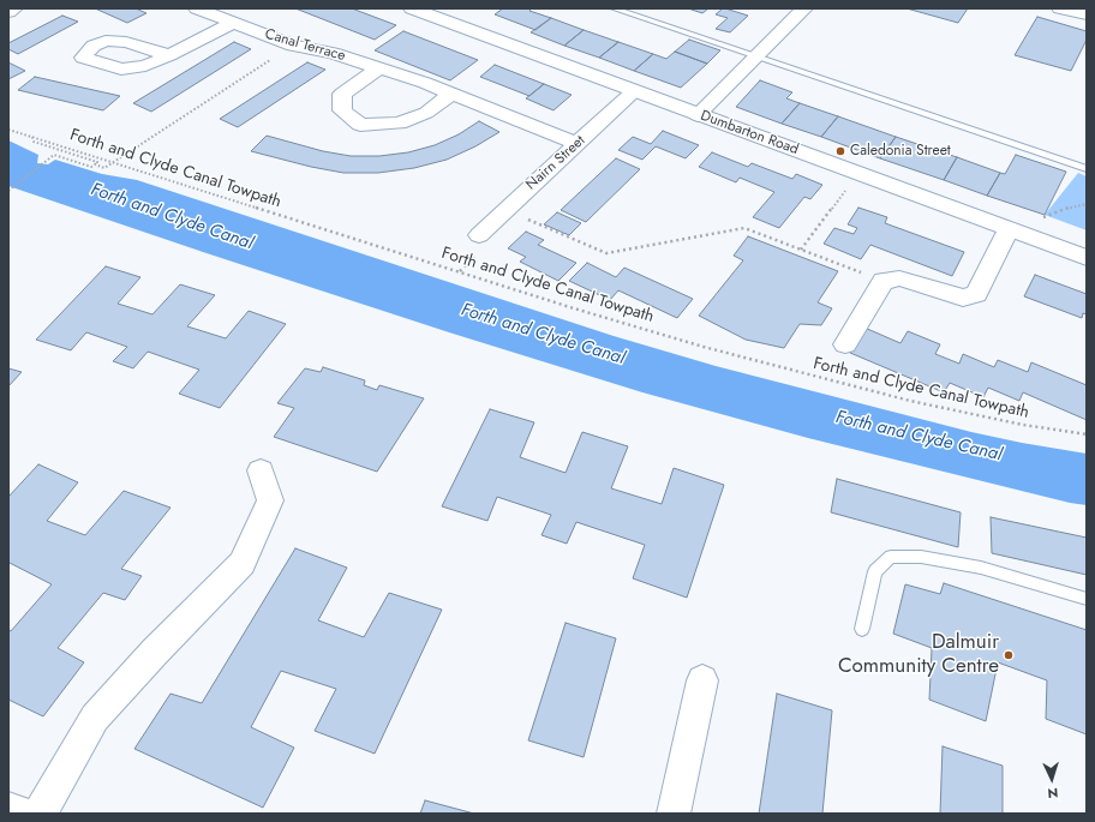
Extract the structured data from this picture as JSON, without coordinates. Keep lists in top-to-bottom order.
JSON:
{
  "streets": {
    "main road": ["Dumbarton Road"],
    "street": ["Canal Terrace", "Nairn Street"],
    "path": ["Forth and Clyde Canal Towpath"]
  },
  "crossings": [
    ["Canal Terrace", "Nairn Street"],
    ["Dumbarton Road", "Nairn Street"]
  ],
  "water": ["Forth and Clyde Canal"],
  "places": ["Caledonia Street", "Dalmuir Community Centre"],
  "north": "bottom"
}
